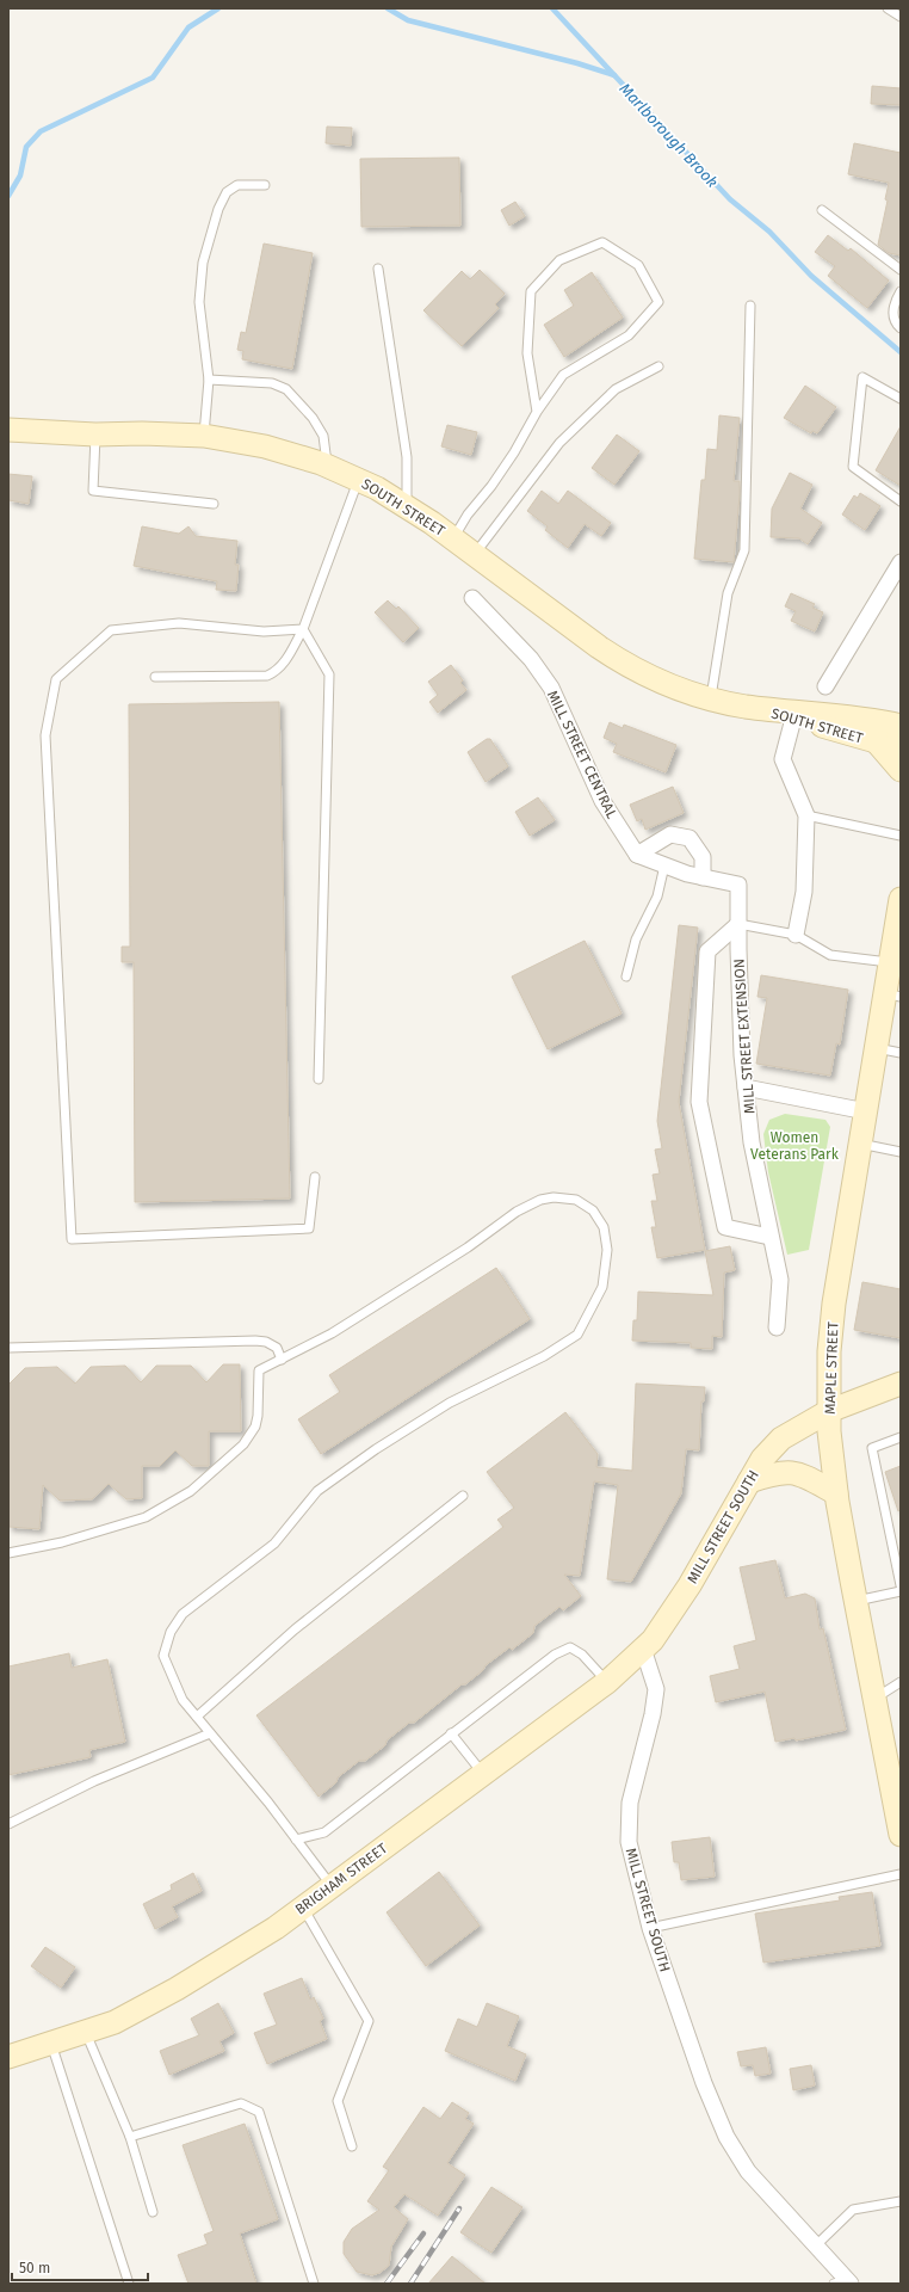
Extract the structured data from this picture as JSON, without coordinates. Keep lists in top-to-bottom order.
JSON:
{
  "streets": {
    "main road": [
      "SOUTH STREET",
      "MAPLE STREET",
      "MILL STREET SOUTH",
      "BRIGHAM STREET"
    ],
    "street": ["MILL STREET CENTRAL", "MILL STREET EXTENSION"]
  },
  "crossings": [
    ["MAPLE STREET", "MILL STREET SOUTH"],
    ["MILL STREET SOUTH", "BRIGHAM STREET"]
  ],
  "water": ["Marlborough Brook"],
  "parks": ["Women Veterans Park"],
  "scale_bar": "50 m"
}
